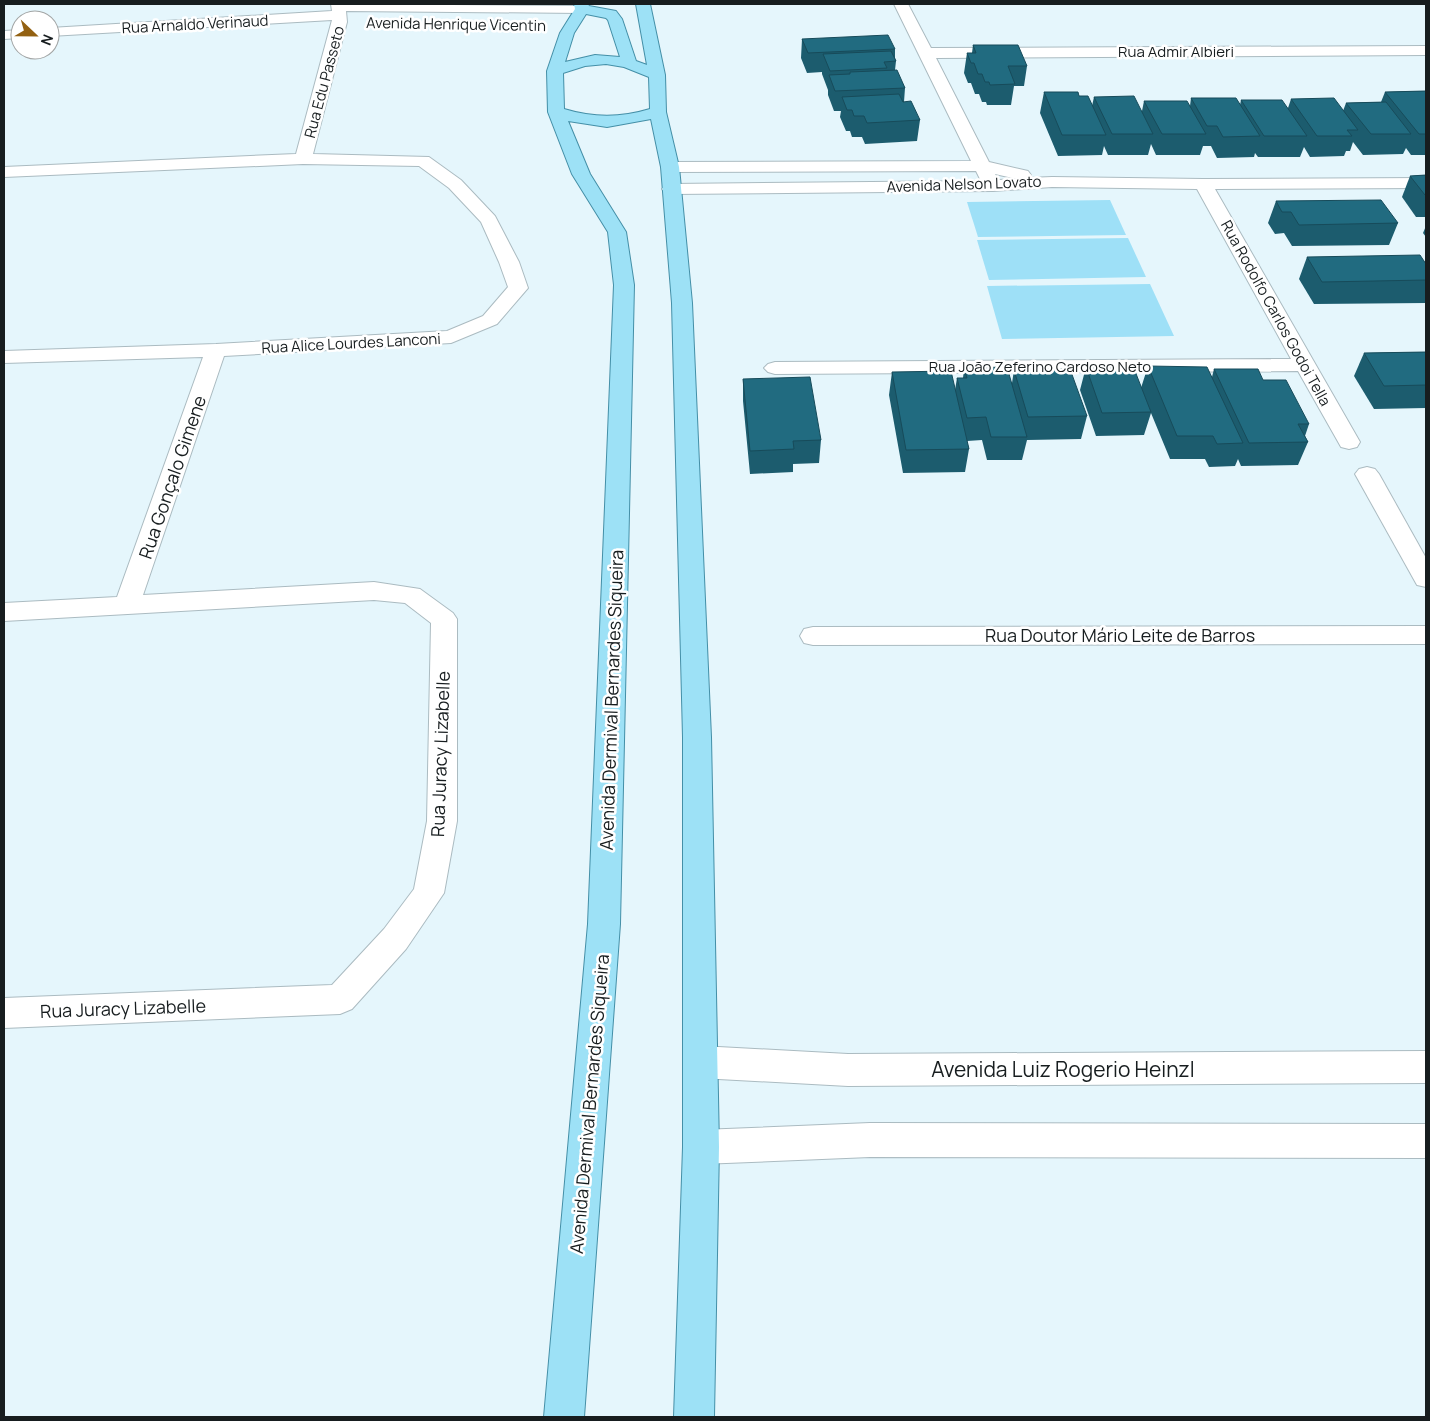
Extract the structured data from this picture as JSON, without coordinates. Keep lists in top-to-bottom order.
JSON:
{
  "streets": {
    "main road": ["Avenida Dermival Bernardes Siqueira"],
    "street": [
      "Rua Arnaldo Verinaud",
      "Avenida Henrique Vicentin",
      "Rua Admir Albieri",
      "Rua Edu Passeto",
      "Avenida Nelson Lovato",
      "Rua Rodolfo Carlos Godoi Tella",
      "Rua Alice Lourdes Lanconi",
      "Rua João Zeferino Cardoso Neto",
      "Rua Gonçalo Gimene",
      "Rua Doutor Mário Leite de Barros",
      "Rua Juracy Lizabelle",
      "Avenida Luiz Rogerio Heinzl"
    ]
  },
  "crossings": [
    ["Rua Arnaldo Verinaud", "Avenida Henrique Vicentin"],
    ["Rua Arnaldo Verinaud", "Rua Edu Passeto"],
    ["Avenida Henrique Vicentin", "Rua Edu Passeto"],
    ["Avenida Henrique Vicentin", "Avenida Dermival Bernardes Siqueira"],
    ["Rua Edu Passeto", "Rua Alice Lourdes Lanconi"],
    ["Rua Rodolfo Carlos Godoi Tella", "Rua João Zeferino Cardoso Neto"],
    ["Rua Alice Lourdes Lanconi", "Rua Gonçalo Gimene"],
    ["Rua Gonçalo Gimene", "Rua Juracy Lizabelle"]
  ],
  "north": "right"
}
